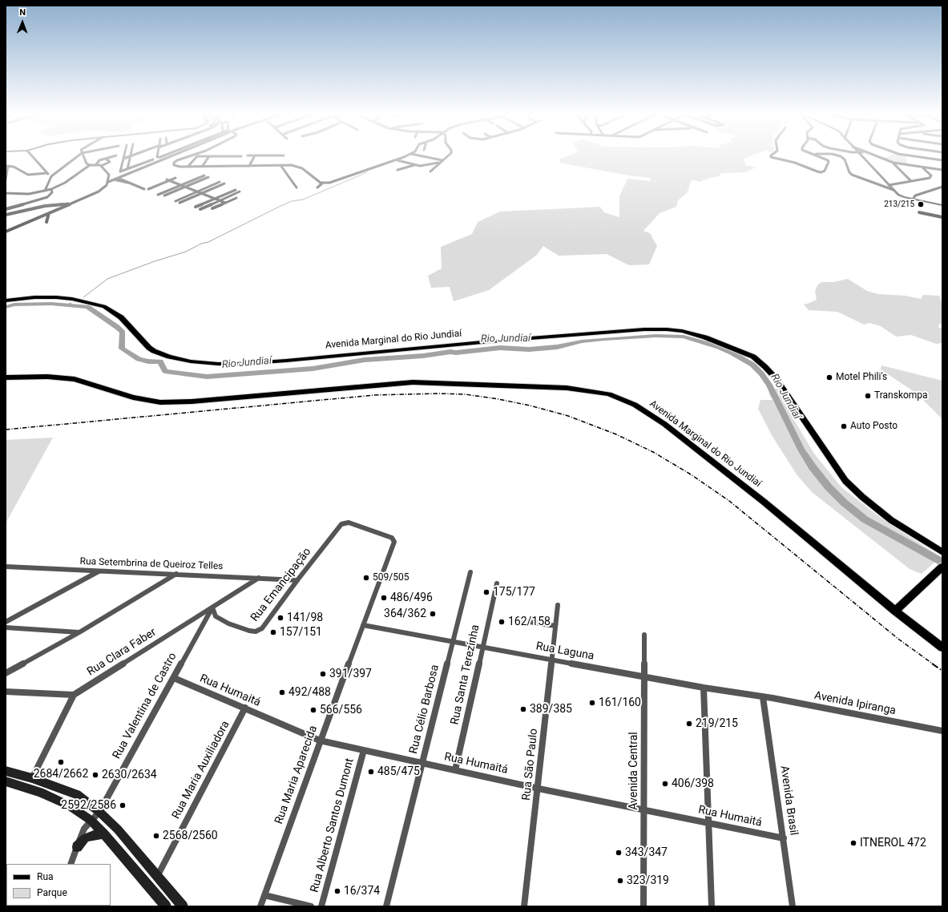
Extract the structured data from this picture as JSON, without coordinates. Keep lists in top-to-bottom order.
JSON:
{
  "streets": {
    "main road": ["Avenida Marginal do Rio Jundiaí"],
    "street": [
      "Rua Setembrina de Queiroz Telles",
      "Rua Emancipação",
      "Rua Laguna",
      "Rua Clara Faber",
      "Rua Santa Terezinha",
      "Rua Humaitá",
      "Avenida Ipiranga",
      "Rua Valentina de Castro",
      "Rua Célio Barbosa",
      "Rua São Paulo",
      "Rua Maria Auxiliadora",
      "Avenida Central",
      "Rua Maria Aparecida",
      "Avenida Brasil",
      "Rua Alberto Santos Dumont"
    ]
  },
  "crossings": [
    ["Rua Setembrina de Queiroz Telles", "Rua Emancipação"],
    ["Rua Setembrina de Queiroz Telles", "Rua Clara Faber"],
    ["Rua Emancipação", "Rua Clara Faber"],
    ["Rua Emancipação", "Rua Valentina de Castro"],
    ["Rua Emancipação", "Rua Maria Aparecida"],
    ["Rua Laguna", "Rua Santa Terezinha"],
    ["Rua Laguna", "Avenida Ipiranga"],
    ["Rua Laguna", "Rua Célio Barbosa"],
    ["Rua Laguna", "Rua São Paulo"],
    ["Rua Laguna", "Avenida Central"],
    ["Rua Laguna", "Rua Maria Aparecida"],
    ["Rua Laguna", "Avenida Brasil"],
    ["Rua Clara Faber", "Rua Valentina de Castro"],
    ["Rua Santa Terezinha", "Rua Humaitá"],
    ["Rua Humaitá", "Rua Valentina de Castro"],
    ["Rua Humaitá", "Rua Célio Barbosa"],
    ["Rua Humaitá", "Rua São Paulo"],
    ["Rua Humaitá", "Rua Maria Auxiliadora"],
    ["Rua Humaitá", "Avenida Central"],
    ["Rua Humaitá", "Rua Maria Aparecida"],
    ["Rua Humaitá", "Avenida Brasil"],
    ["Rua Humaitá", "Rua Alberto Santos Dumont"],
    ["Avenida Ipiranga", "Avenida Brasil"]
  ],
  "water": ["Rio Jundiaí"],
  "places": [
    "213/215",
    "Motel Phili's",
    "Transkompa",
    "Auto Posto",
    "509/505",
    "175/177",
    "486/496",
    "364/362",
    "141/98",
    "162/158",
    "157/151",
    "391/397",
    "492/488",
    "161/160",
    "389/385",
    "566/556",
    "219/215",
    "2684/2662",
    "485/475",
    "2630/2634",
    "406/398",
    "2592/2586",
    "2568/2560",
    "ITNEROL 472",
    "343/347",
    "323/319",
    "16/374"
  ],
  "legend": ["Rua", "Parque"],
  "north": "top"
}
